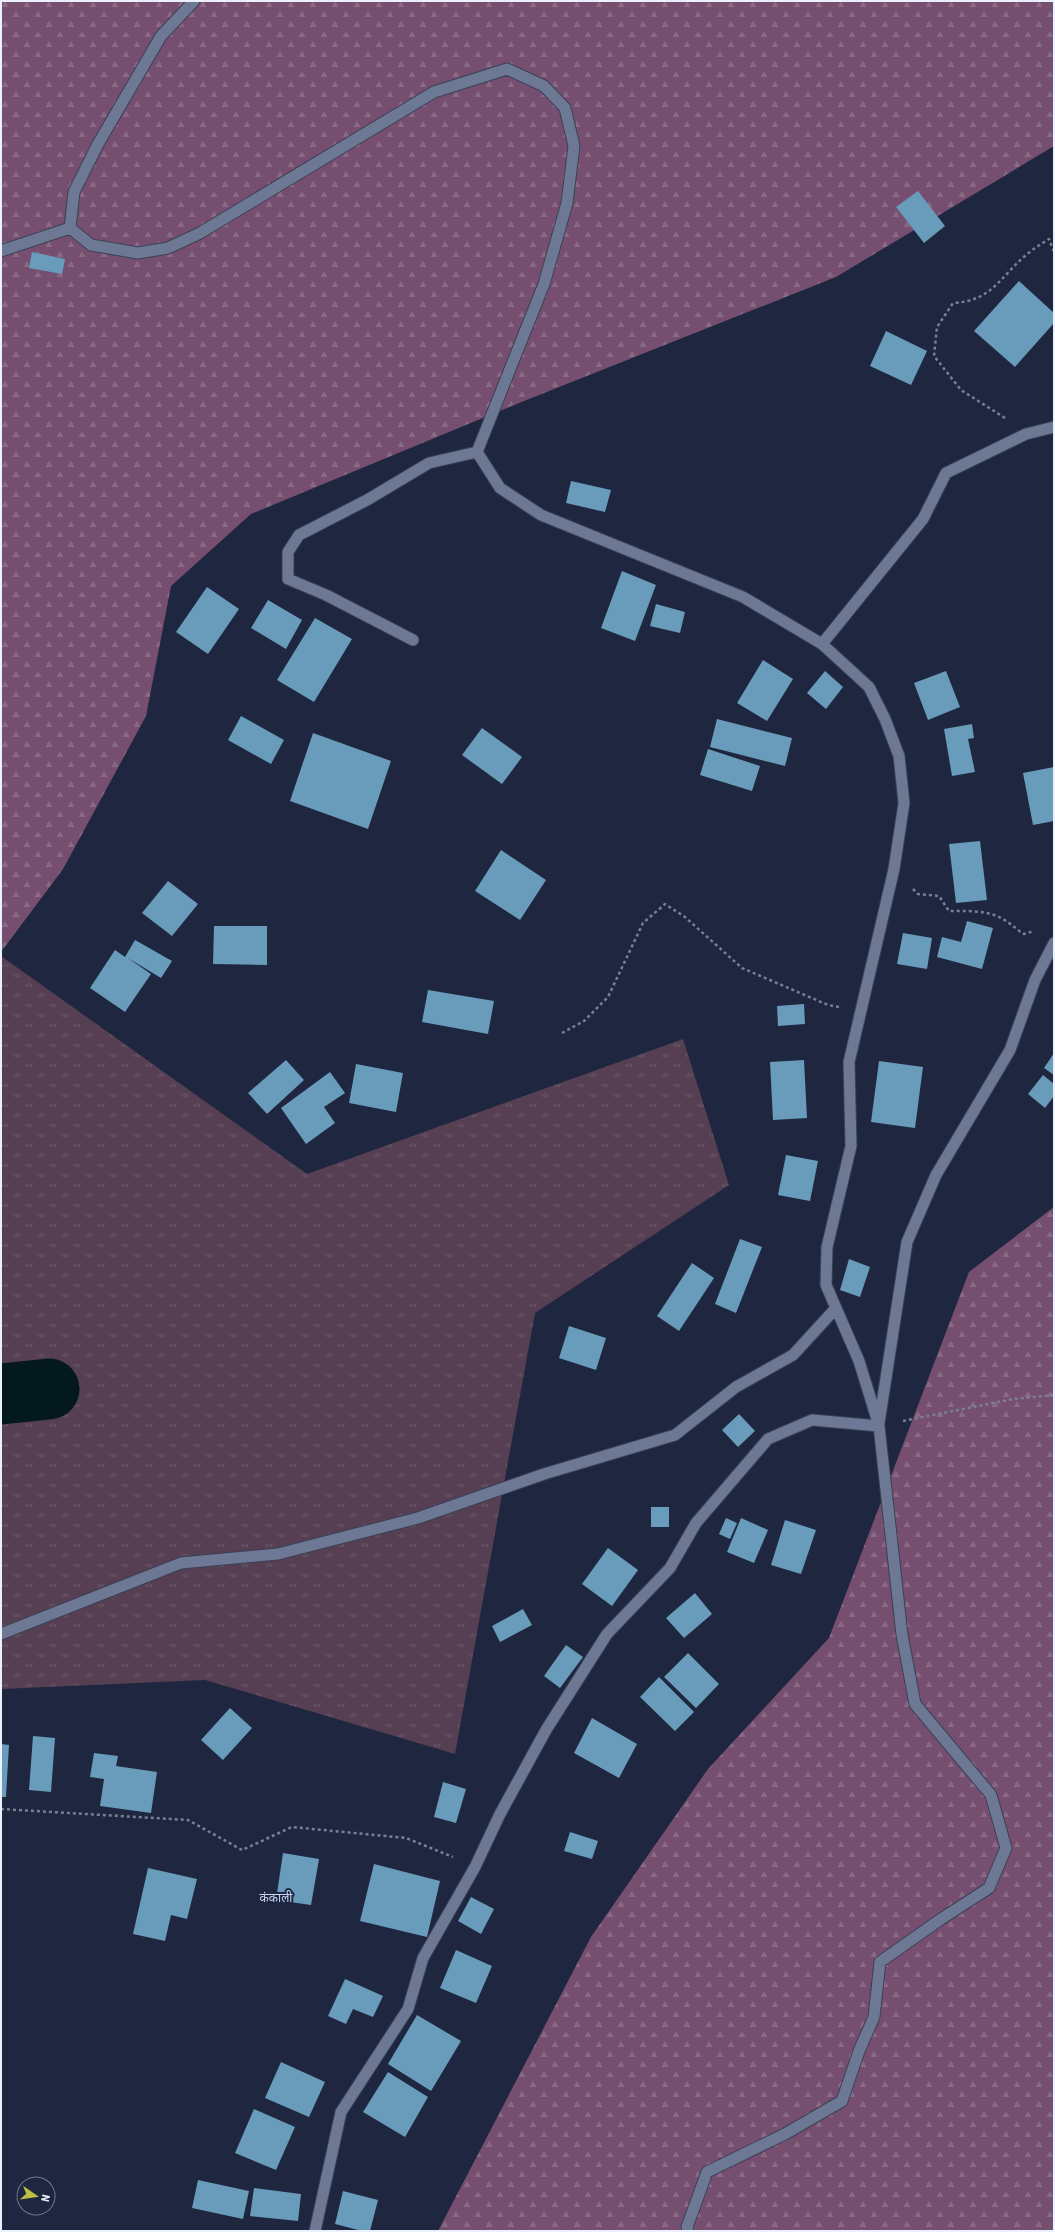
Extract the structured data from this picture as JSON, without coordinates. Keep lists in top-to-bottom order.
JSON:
{
  "districts": ["कंकाली"],
  "north": "right"
}
